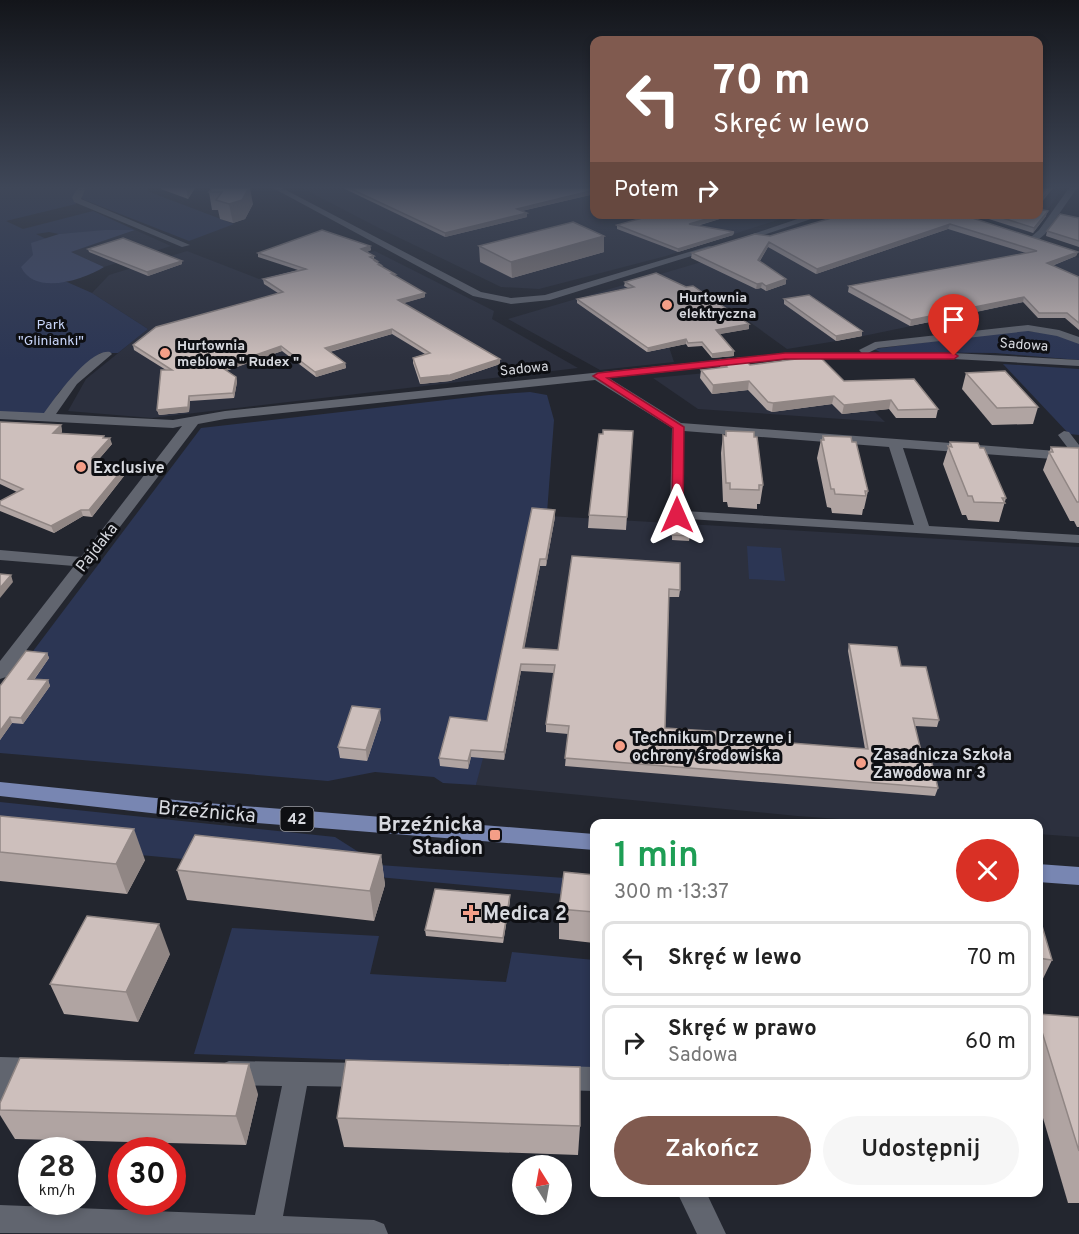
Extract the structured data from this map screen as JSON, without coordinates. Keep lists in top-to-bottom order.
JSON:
{
  "streets": {
    "main road": ["Brzeźnicka", "42"],
    "street": ["Sadowa", "Pajdaka"]
  },
  "crossings": [
    ["Sadowa", "Pajdaka"]
  ],
  "parks": ["Park \"Glinianki\""],
  "places": {
    "other": [
      "Hurtownia elektryczna",
      "Hurtownia meblowa \" Rudex \"",
      "Exclusive",
      "Technikum Drzewne i ochrony środowiska",
      "Zasadnicza Szkoła Zawodowa nr 3"
    ],
    "transit": ["Brzeźnicka Stadion"],
    "health": ["Medica 2"]
  },
  "north": "top",
  "page": {
    "turn": ["70 m", "Skręć w lewo"],
    "then": "Potem",
    "heading": ["1 min", "300 m · 13:37"],
    "list": [
      {
        "name": "Skręć w lewo",
        "value": "70 m"
      },
      {
        "name": "Skręć w prawo",
        "note": "Sadowa",
        "value": "60 m"
      }
    ],
    "buttons": ["Zakończ", "Udostępnij"],
    "speed": "28 km/h",
    "limit": "30"
  }
}
